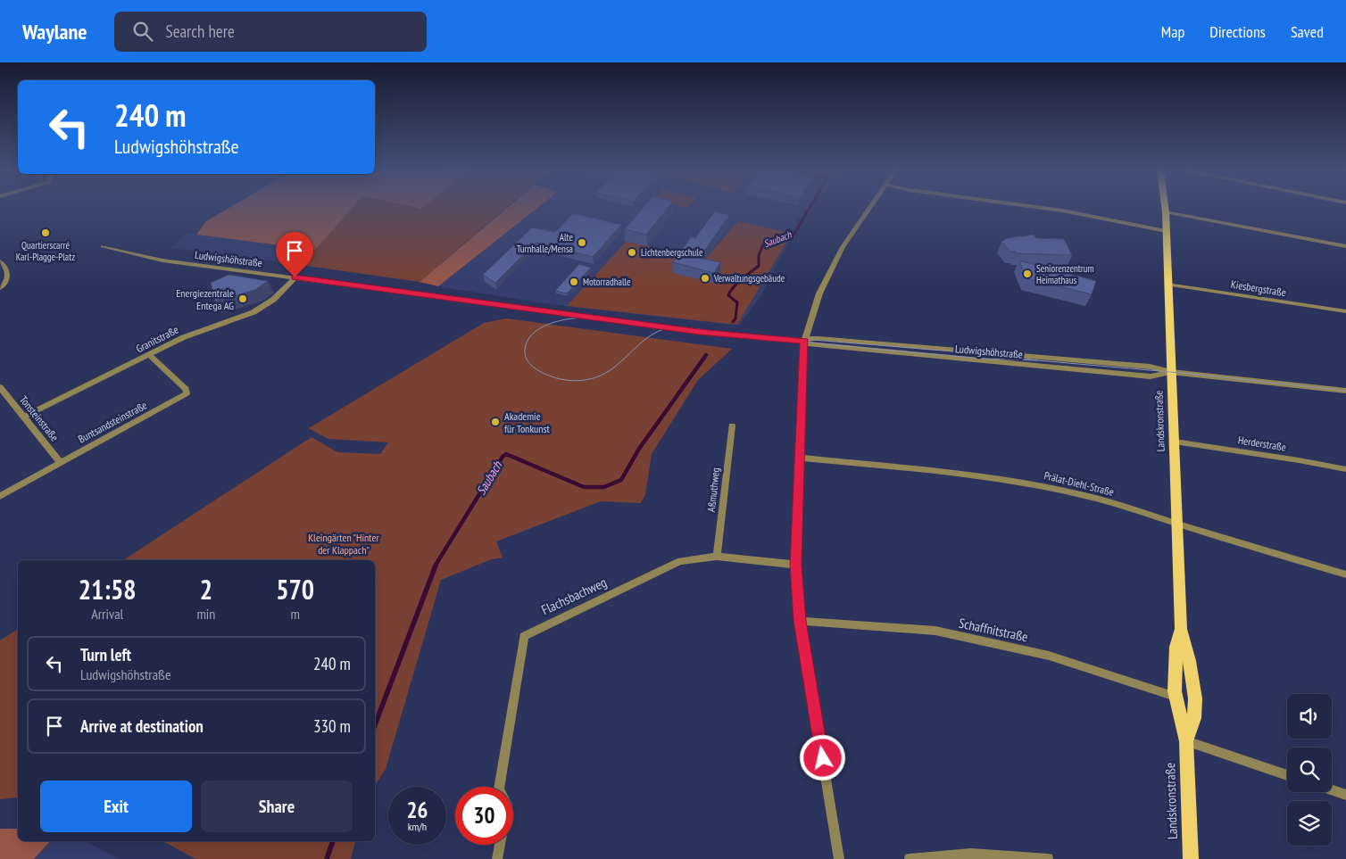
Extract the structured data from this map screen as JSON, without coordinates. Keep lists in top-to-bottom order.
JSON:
{
  "streets": {
    "main road": ["Landskronstraße"],
    "street": [
      "Ludwigshöhstraße",
      "Kiesbergstraße",
      "Granitstraße",
      "Tonsteinstraße",
      "Buntsandsteinstraße",
      "Herderstraße",
      "Prälat-Diehl-Straße",
      "Aßmuthweg",
      "Flachsbachweg",
      "Schaffnitstraße"
    ]
  },
  "crossings": [
    ["Ludwigshöhstraße", "Granitstraße"],
    ["Ludwigshöhstraße", "Landskronstraße"],
    ["Kiesbergstraße", "Landskronstraße"],
    ["Granitstraße", "Tonsteinstraße"],
    ["Granitstraße", "Buntsandsteinstraße"],
    ["Tonsteinstraße", "Buntsandsteinstraße"],
    ["Landskronstraße", "Herderstraße"],
    ["Landskronstraße", "Prälat-Diehl-Straße"],
    ["Landskronstraße", "Schaffnitstraße"],
    ["Aßmuthweg", "Flachsbachweg"]
  ],
  "water": ["Saubach"],
  "parks": ["Kleingärten \"Hinter der Klappach\""],
  "places": [
    "Quartierscarré Karl-Plagge-Platz",
    "Alte Turnhalle/Mensa",
    "Lichtenbergschule",
    "Seniorenzentrum Heimathaus",
    "Verwaltungsgebäude",
    "Motorradhalle",
    "Energiezentrale Entega AG",
    "Akademie für Tonkunst"
  ],
  "page": {
    "header": "Waylane",
    "search": "Search here",
    "nav": ["Map", "Directions", "Saved"],
    "turn": ["240 m", "Ludwigshöhstraße"],
    "eta": [
      "21:58",
      "Arrival",
      "2",
      "min",
      "570",
      "m"
    ],
    "list": [
      {
        "name": "Turn left",
        "note": "Ludwigshöhstraße",
        "value": "240 m"
      },
      {
        "name": "Arrive at destination",
        "value": "330 m"
      }
    ],
    "buttons": ["Exit", "Share"],
    "speed": "26 km/h",
    "limit": "30"
  }
}
